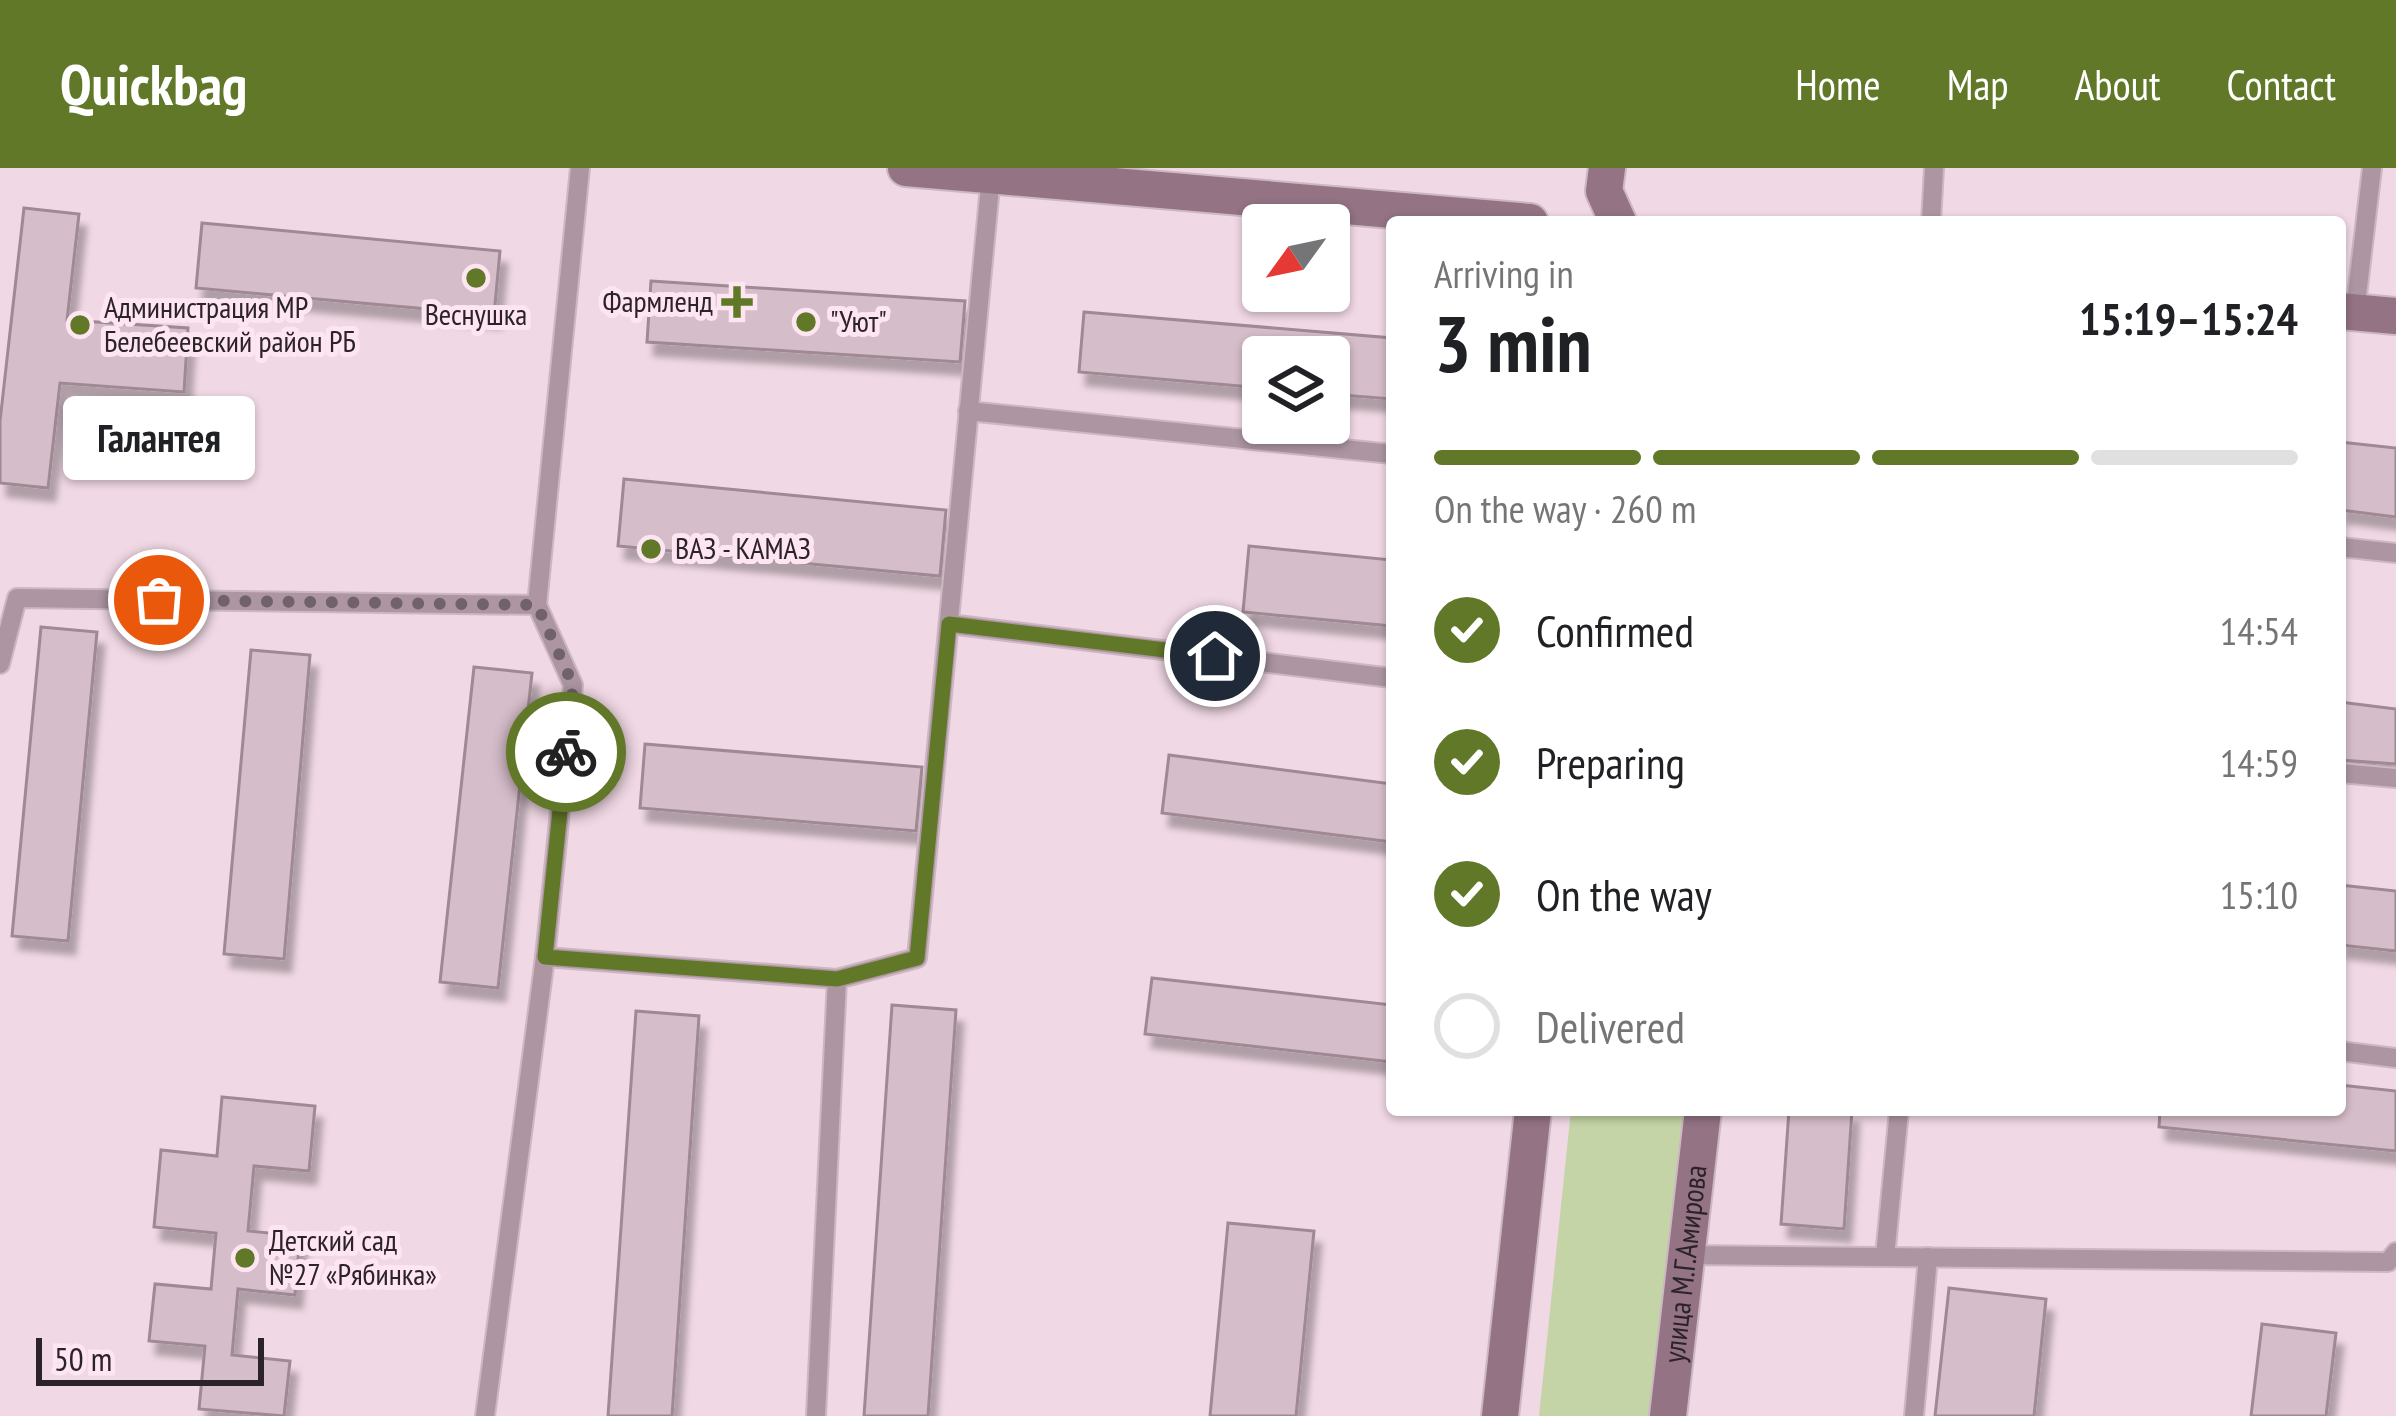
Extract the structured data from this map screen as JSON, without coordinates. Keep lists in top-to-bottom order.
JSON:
{
  "streets": {
    "street": ["улица М.Г.Амирова"]
  },
  "places": {
    "other": [
      "Веснушка",
      "\"Уют\"",
      "Администрация МР Белебеевский район РБ",
      "ВАЗ - КАМАЗ",
      "Галантея",
      "Детский сад №27 «Рябинка»"
    ],
    "health": ["Фармленд"]
  },
  "scale_bar": "50 m",
  "north": "bottom left",
  "page": {
    "header": "Quickbag",
    "nav": [
      "Home",
      "Map",
      "About",
      "Contact"
    ],
    "heading": ["3 min", "Arriving in", "15:19–15:24"],
    "bubble": "Галантея",
    "bar": "On the way · 260 m",
    "list": [
      ["Confirmed", "14:54"],
      ["Preparing", "14:59"],
      ["On the way", "15:10"],
      "Delivered"
    ],
    "scale": "50 m"
  }
}
